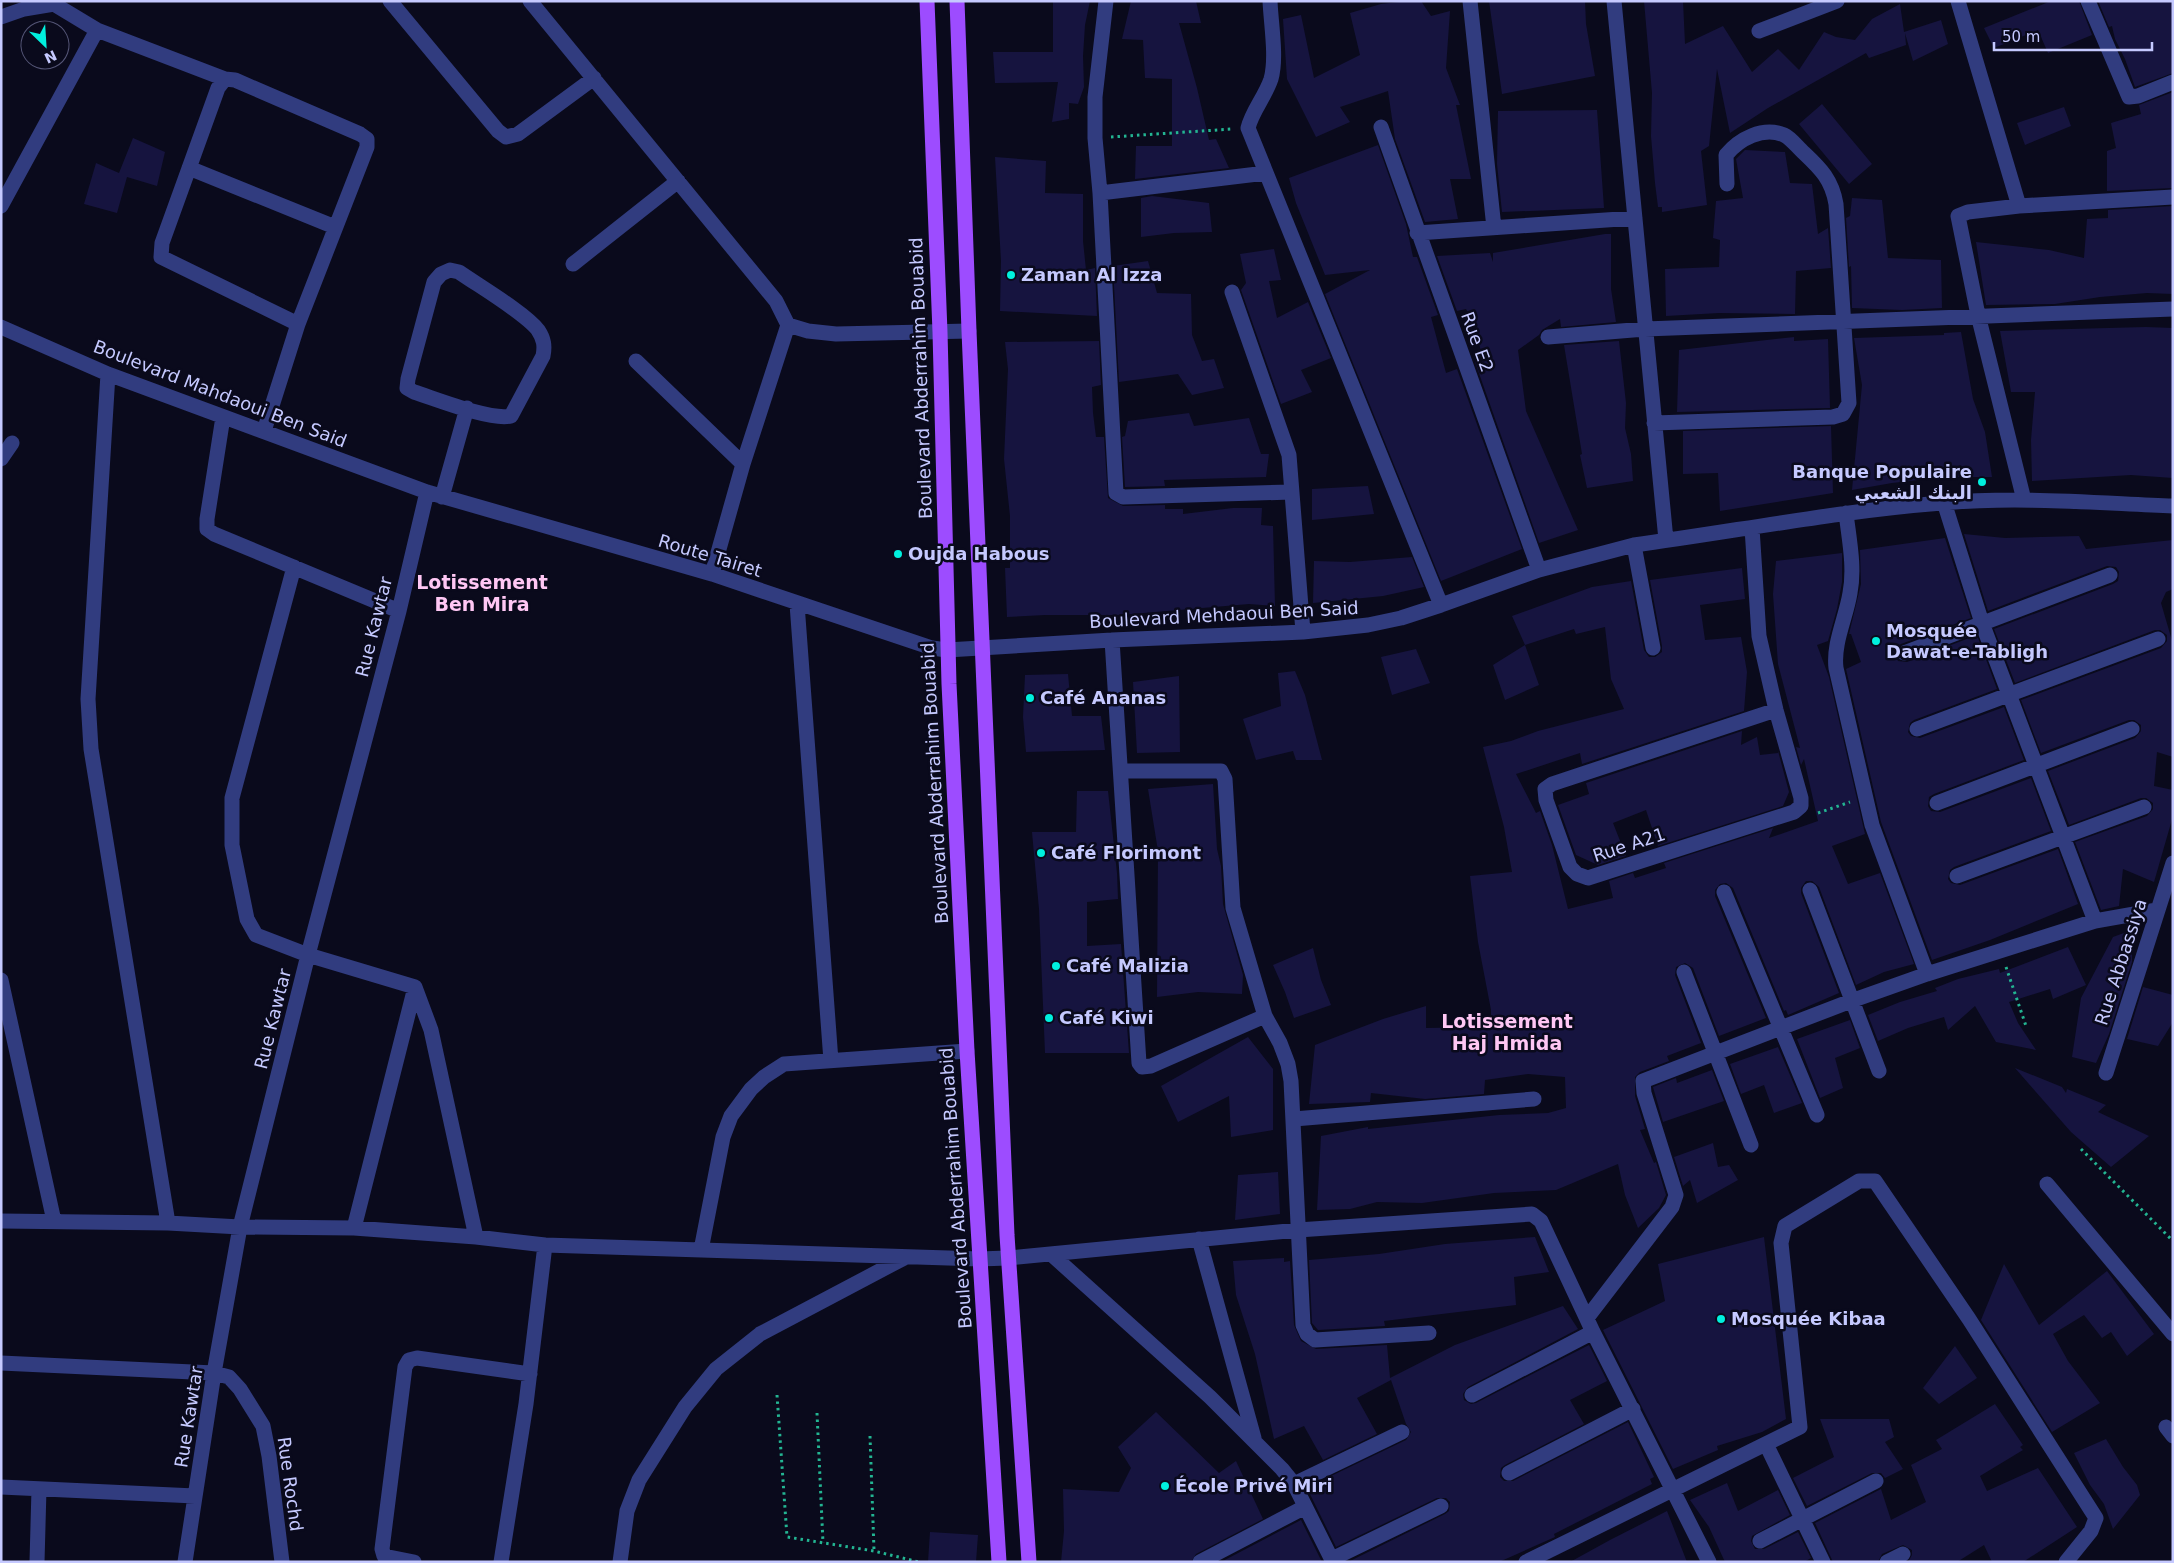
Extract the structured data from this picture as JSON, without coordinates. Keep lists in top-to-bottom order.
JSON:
{
  "streets": {
    "main road": ["Boulevard Abderrahim Bouabid"],
    "street": [
      "Rue E2",
      "Boulevard Mahdaoui Ben Said",
      "Route Tairet",
      "Boulevard Mehdaoui Ben Said",
      "Rue Kawtar",
      "Rue A21",
      "Rue Abbassiya",
      "Rue Rochd"
    ]
  },
  "crossings": [
    ["Rue E2", "Boulevard Mehdaoui Ben Said"],
    ["Boulevard Abderrahim Bouabid", "Route Tairet"],
    ["Boulevard Mahdaoui Ben Said", "Route Tairet"],
    ["Boulevard Mahdaoui Ben Said", "Rue Kawtar"],
    ["Route Tairet", "Boulevard Mehdaoui Ben Said"],
    ["Route Tairet", "Rue Kawtar"],
    ["Rue Kawtar", "Rue Rochd"]
  ],
  "districts": ["Lotissement Ben Mira", "Lotissement Haj Hmida"],
  "places": [
    "Zaman Al Izza",
    "Banque Populaire البنك الشعبي",
    "Oujda Habous",
    "Mosquée Dawat-e-Tabligh",
    "Café Ananas",
    "Café Florimont",
    "Café Malizia",
    "Café Kiwi",
    "Mosquée Kibaa",
    "École Privé Miri"
  ],
  "scale_bar": "50 m",
  "north": "bottom right"
}
